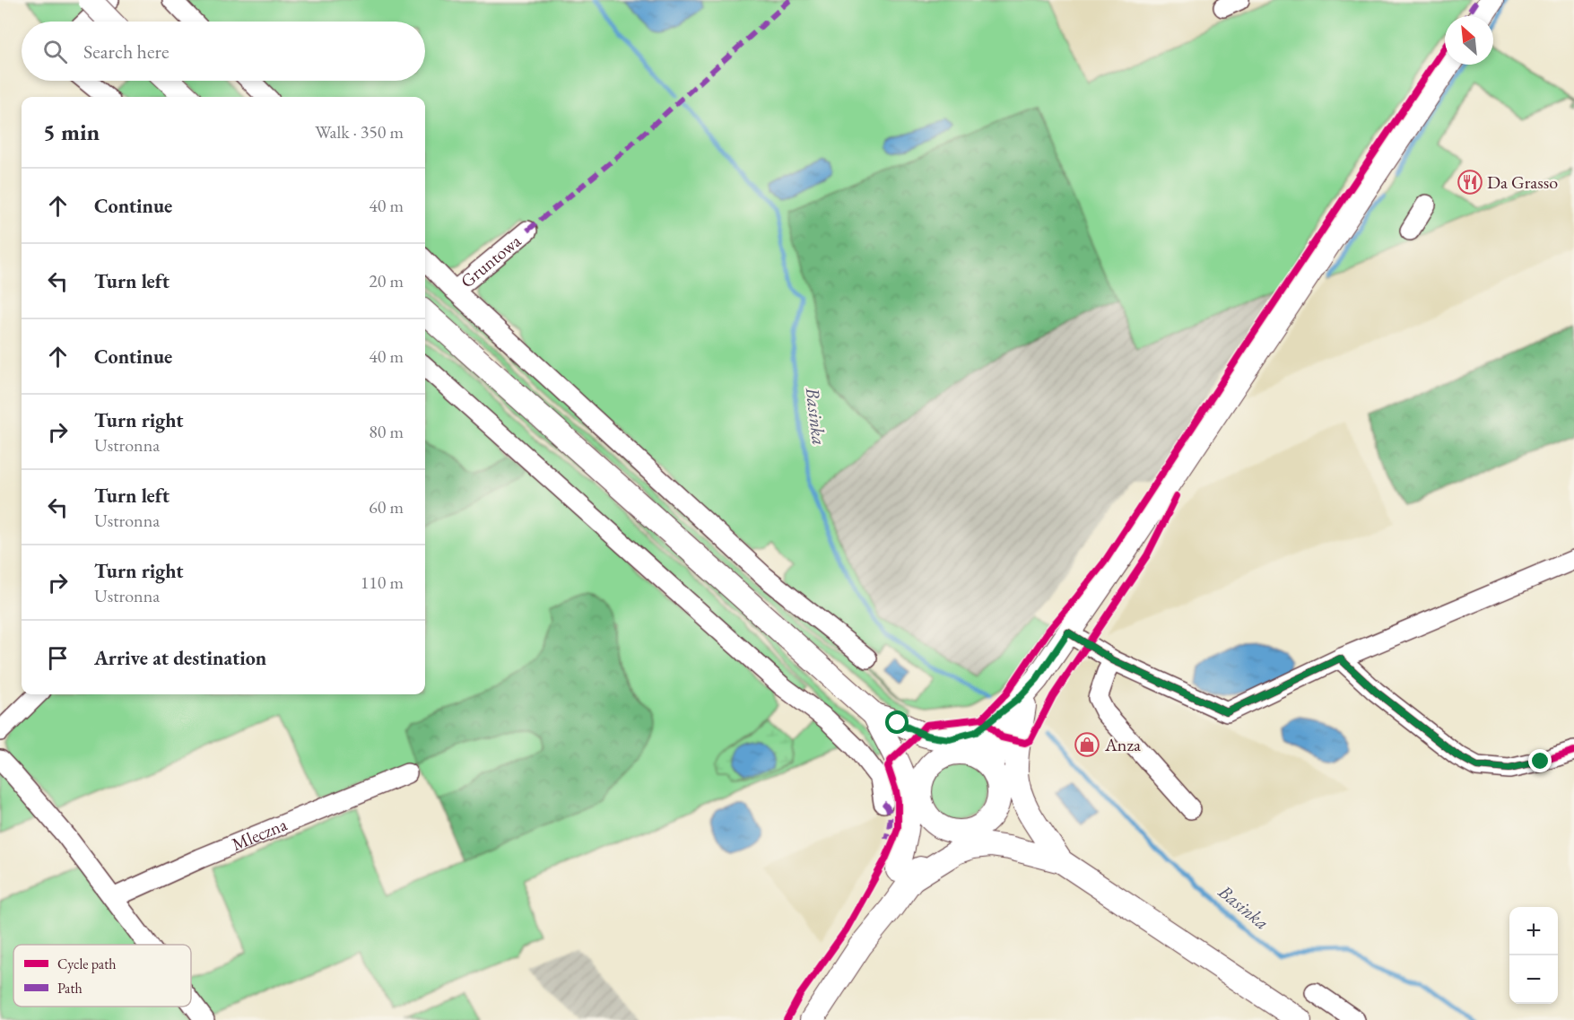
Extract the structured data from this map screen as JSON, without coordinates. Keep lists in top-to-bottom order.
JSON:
{
  "streets": {
    "street": ["Gruntowa", "Mleczna"]
  },
  "water": ["Basinka"],
  "places": {
    "restaurant": ["Da Grasso"],
    "shop": ["Anza"]
  },
  "legend": ["Cycle path", "Path"],
  "north": "top left",
  "page": {
    "search": "Search here",
    "heading": ["5 min", "Walk · 350 m"],
    "list": [
      ["Continue", "40 m"],
      ["Turn left", "20 m"],
      ["Continue", "40 m"],
      ["Turn right", "Ustronna", "80 m"],
      ["Turn left", "Ustronna", "60 m"],
      ["Turn right", "Ustronna", "110 m"],
      "Arrive at destination"
    ],
    "map_buttons": ["+", "−"]
  }
}
